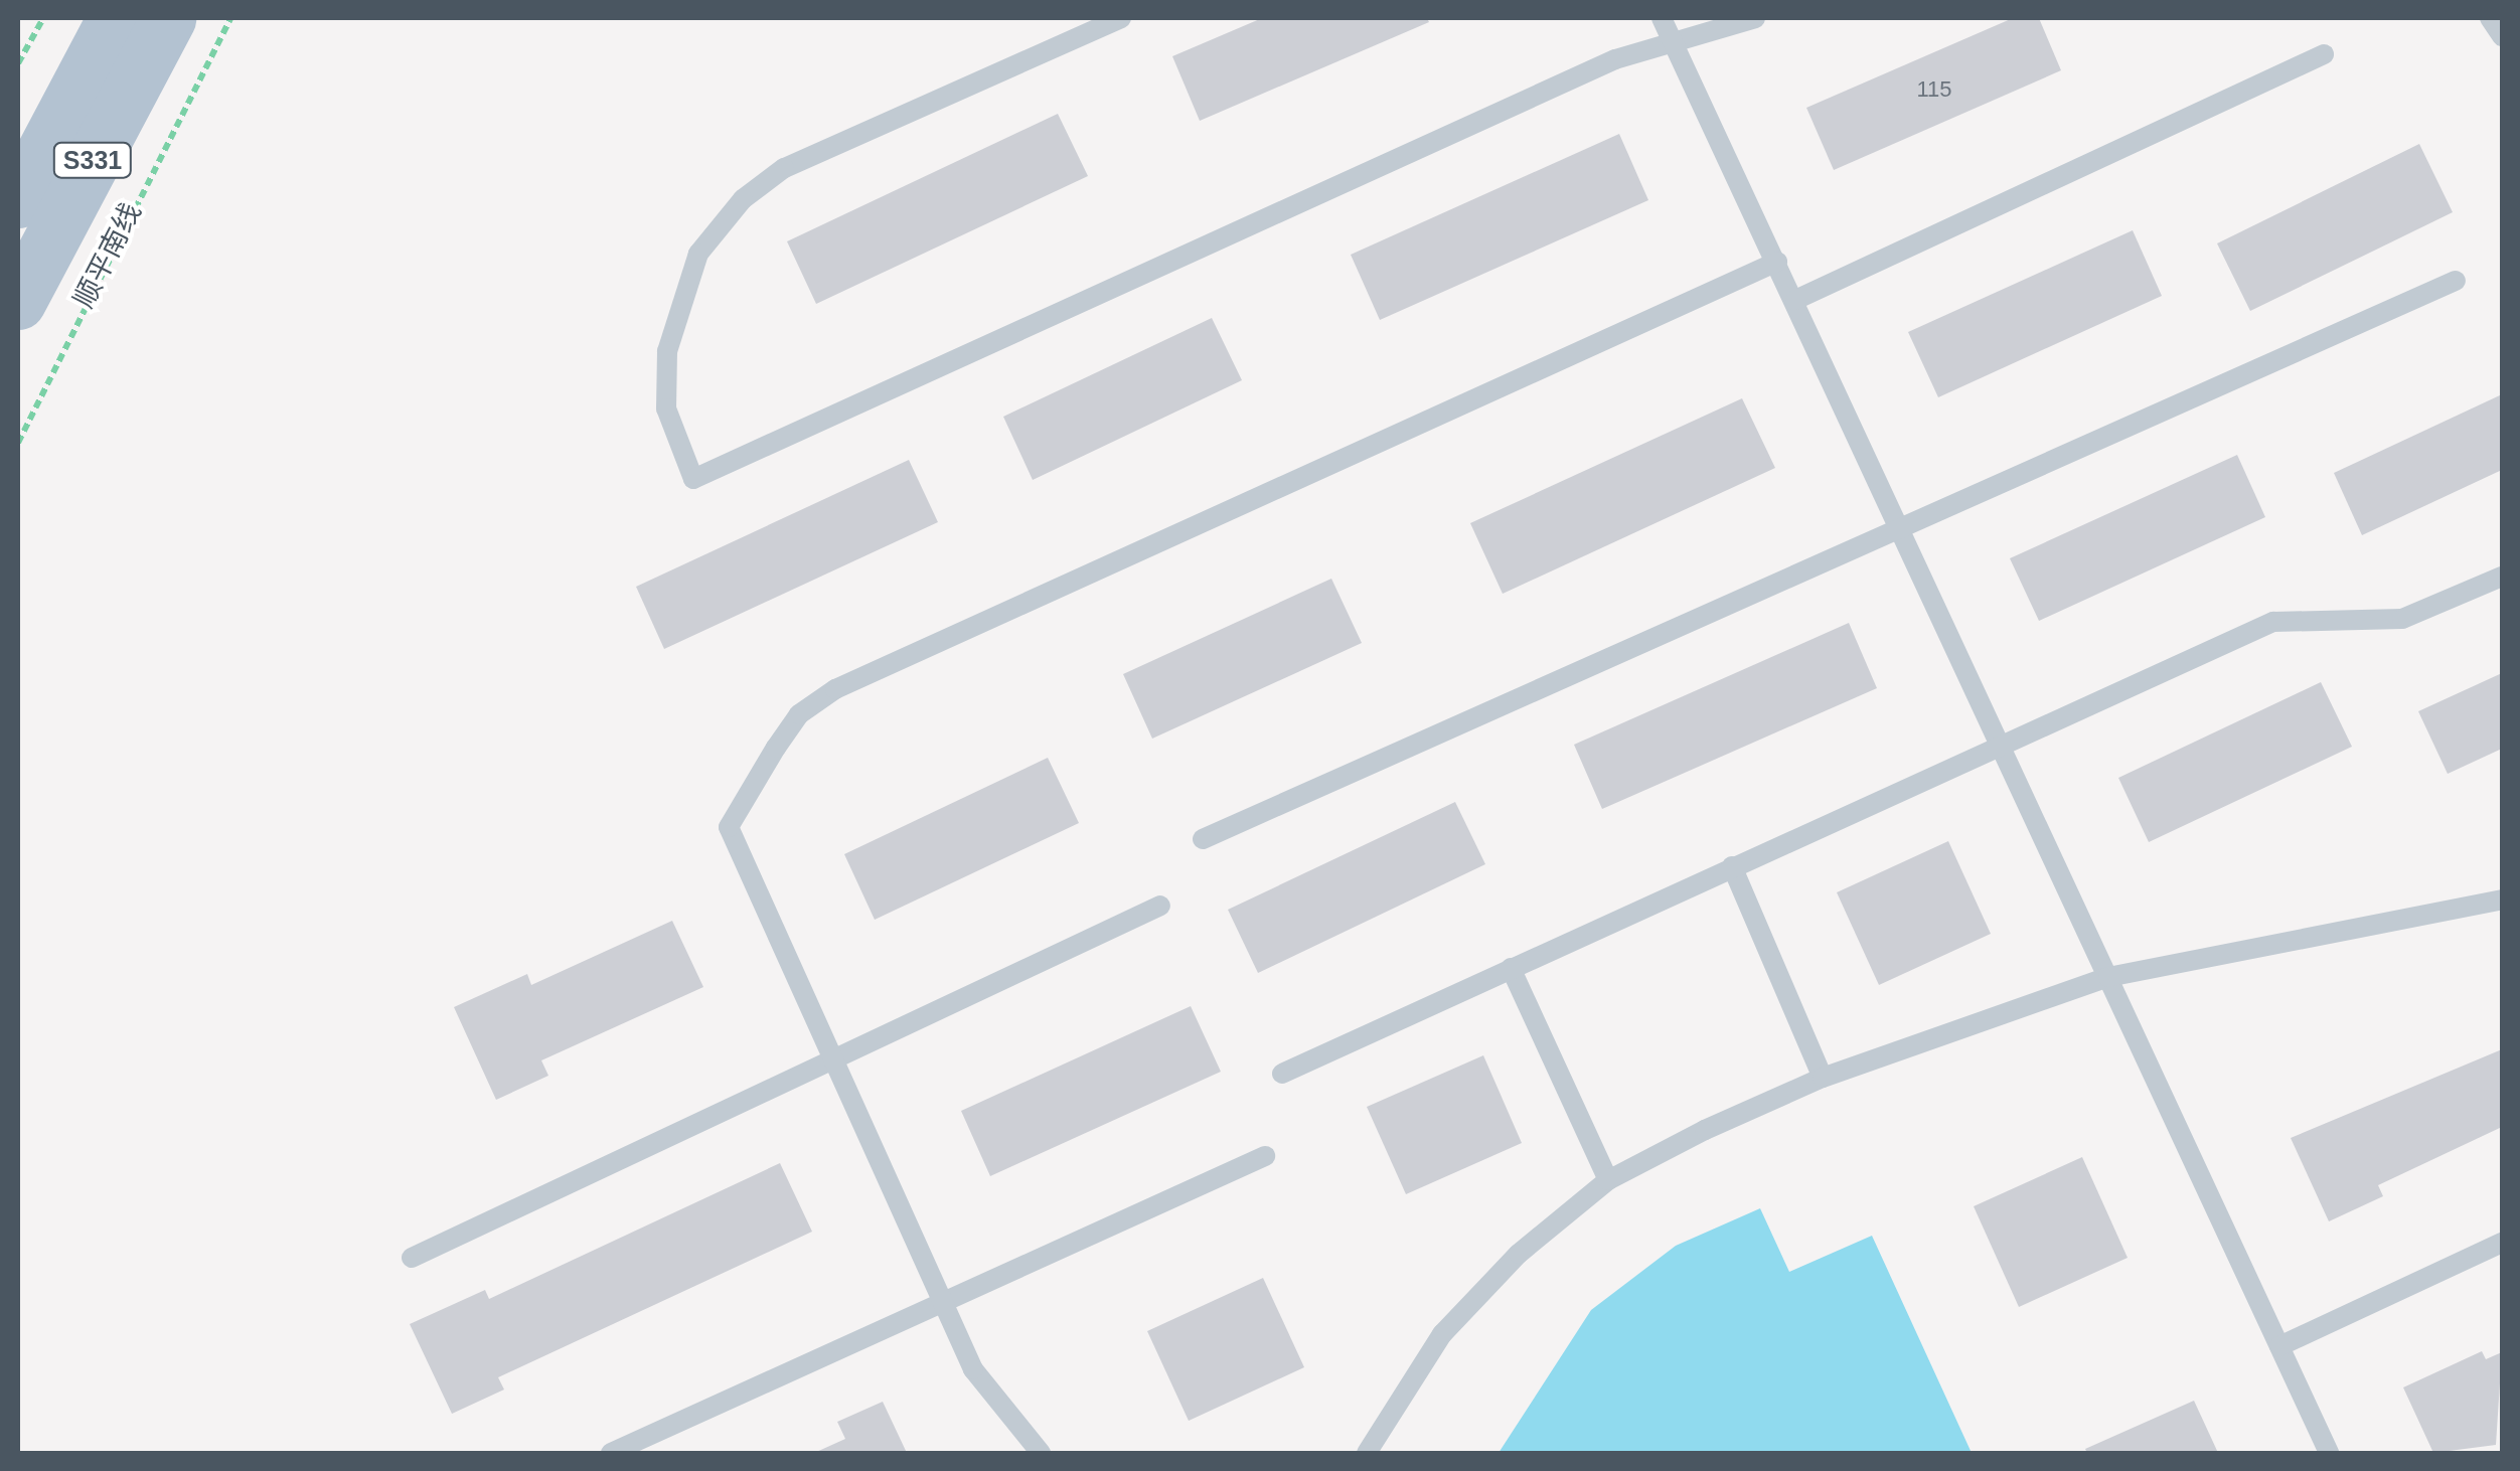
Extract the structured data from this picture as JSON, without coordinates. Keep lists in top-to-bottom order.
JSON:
{
  "streets": {
    "main road": ["S331", "顺平南线"]
  },
  "house_numbers": ["115"]
}
